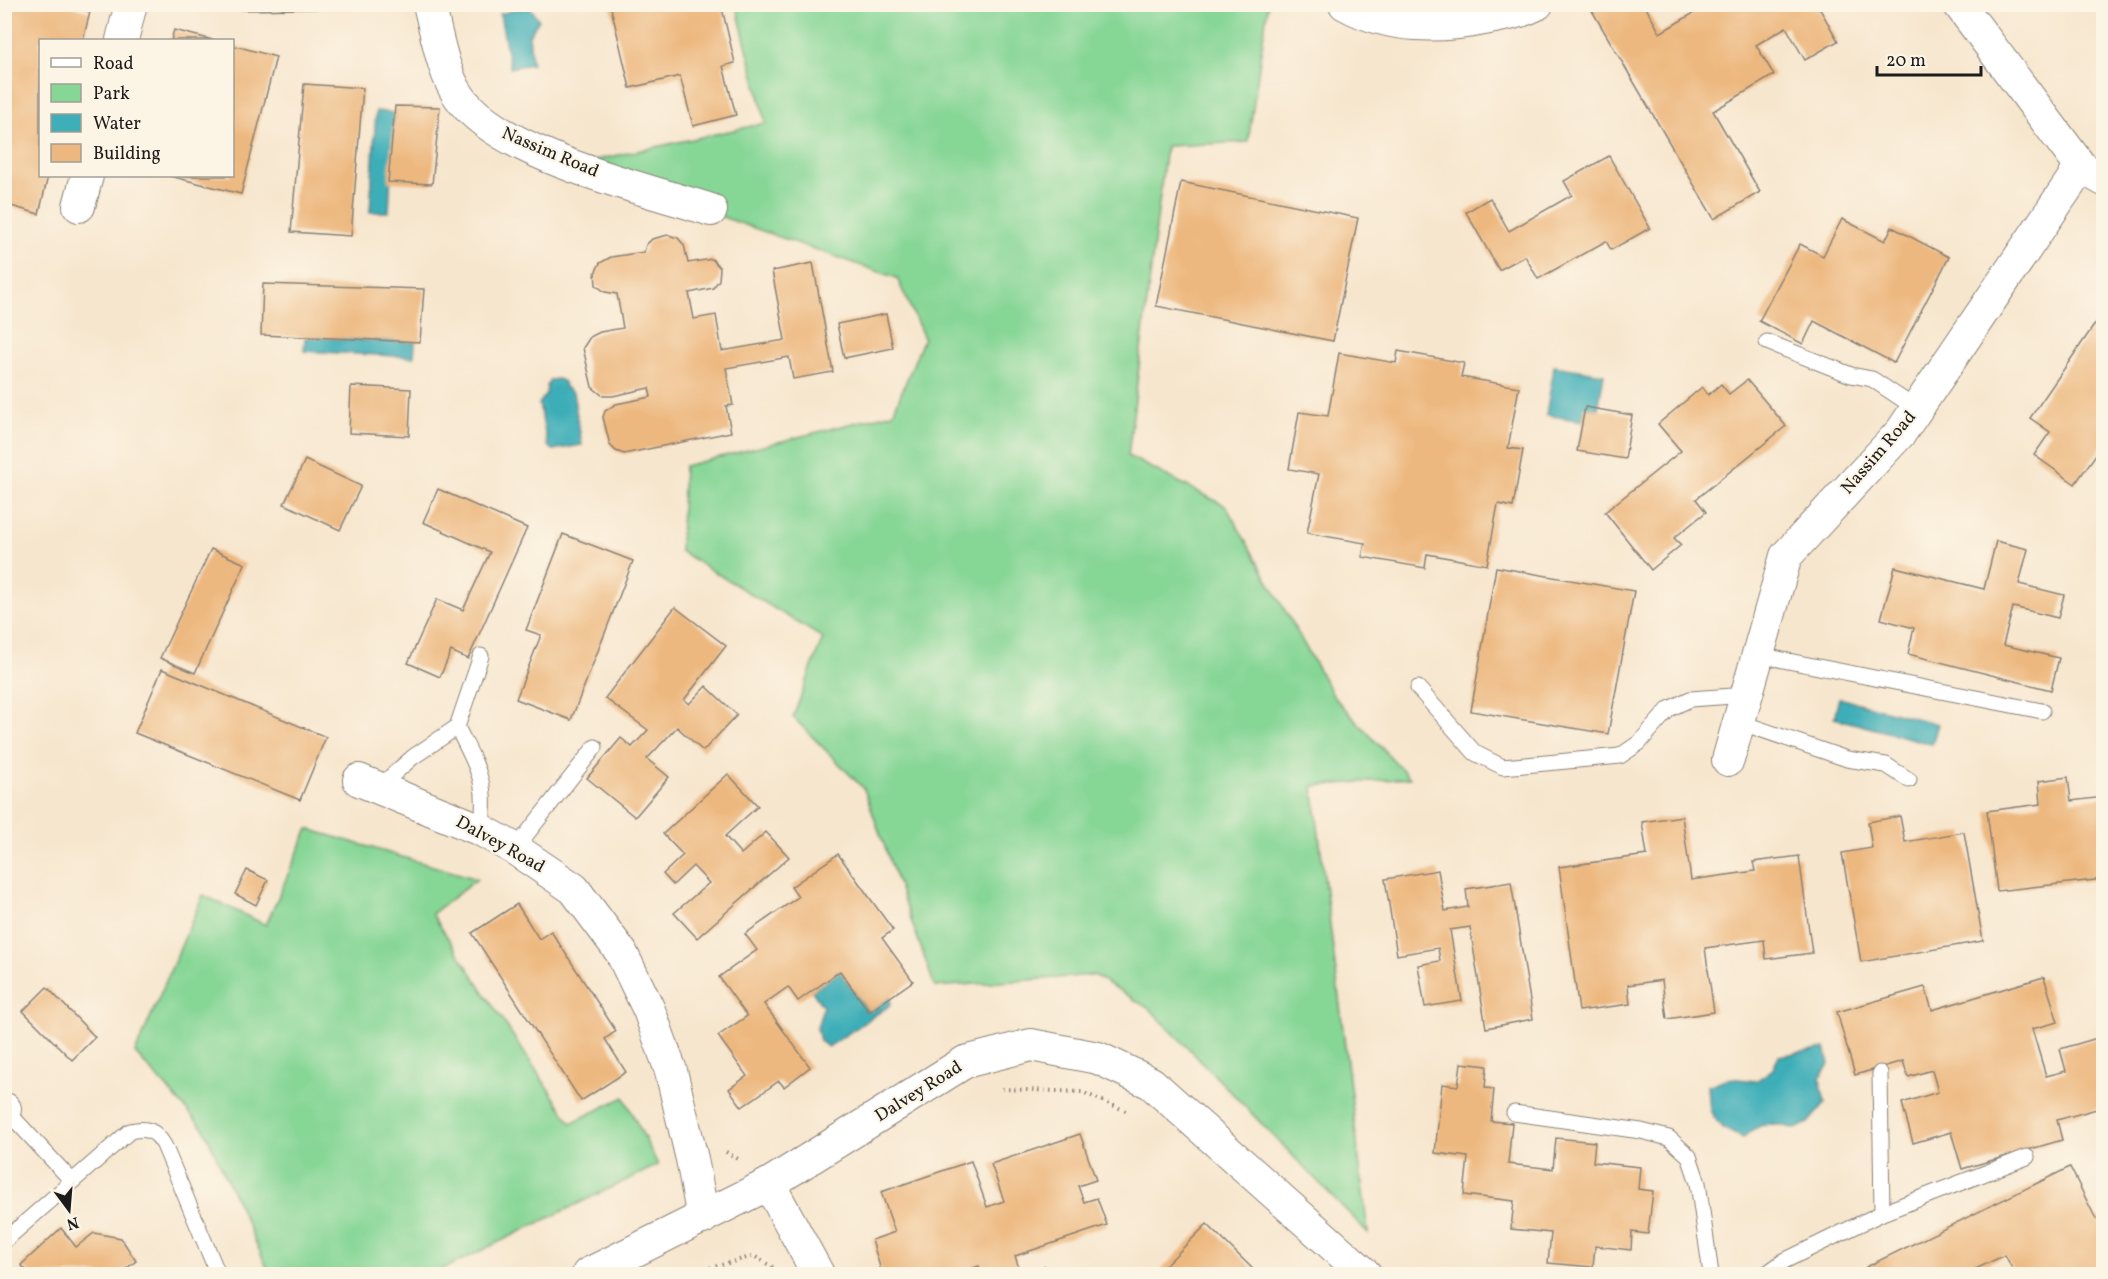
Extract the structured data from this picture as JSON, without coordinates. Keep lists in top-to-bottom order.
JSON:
{
  "streets": {
    "street": ["Nassim Road", "Dalvey Road"]
  },
  "legend": [
    "Road",
    "Park",
    "Water",
    "Building"
  ],
  "scale_bar": "20 m",
  "north": "bottom"
}
